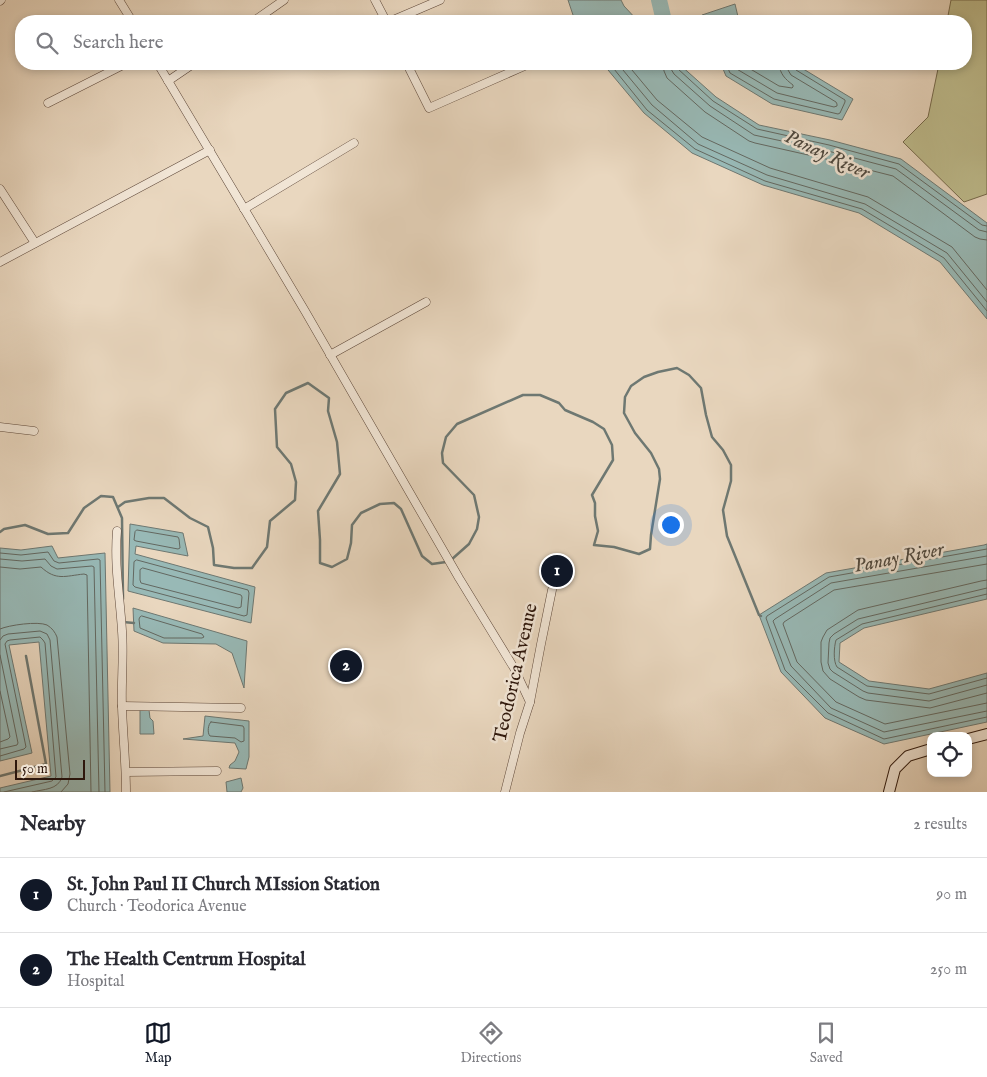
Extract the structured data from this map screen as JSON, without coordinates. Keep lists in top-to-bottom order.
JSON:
{
  "streets": {
    "street": ["Teodorica Avenue"]
  },
  "water": ["Panay River"],
  "scale_bar": "50 m",
  "page": {
    "search": "Search here",
    "pins": ["1", "2"],
    "scale": "50 m",
    "heading": ["Nearby", "2 results"],
    "list": [
      {
        "mark": "1",
        "name": "St. John Paul II Church MIssion Station",
        "note": "Church · Teodorica Avenue",
        "value": "90 m"
      },
      {
        "mark": "2",
        "name": "The Health Centrum Hospital",
        "note": "Hospital",
        "value": "250 m"
      }
    ],
    "nav": ["Map", "Directions", "Saved"]
  }
}
